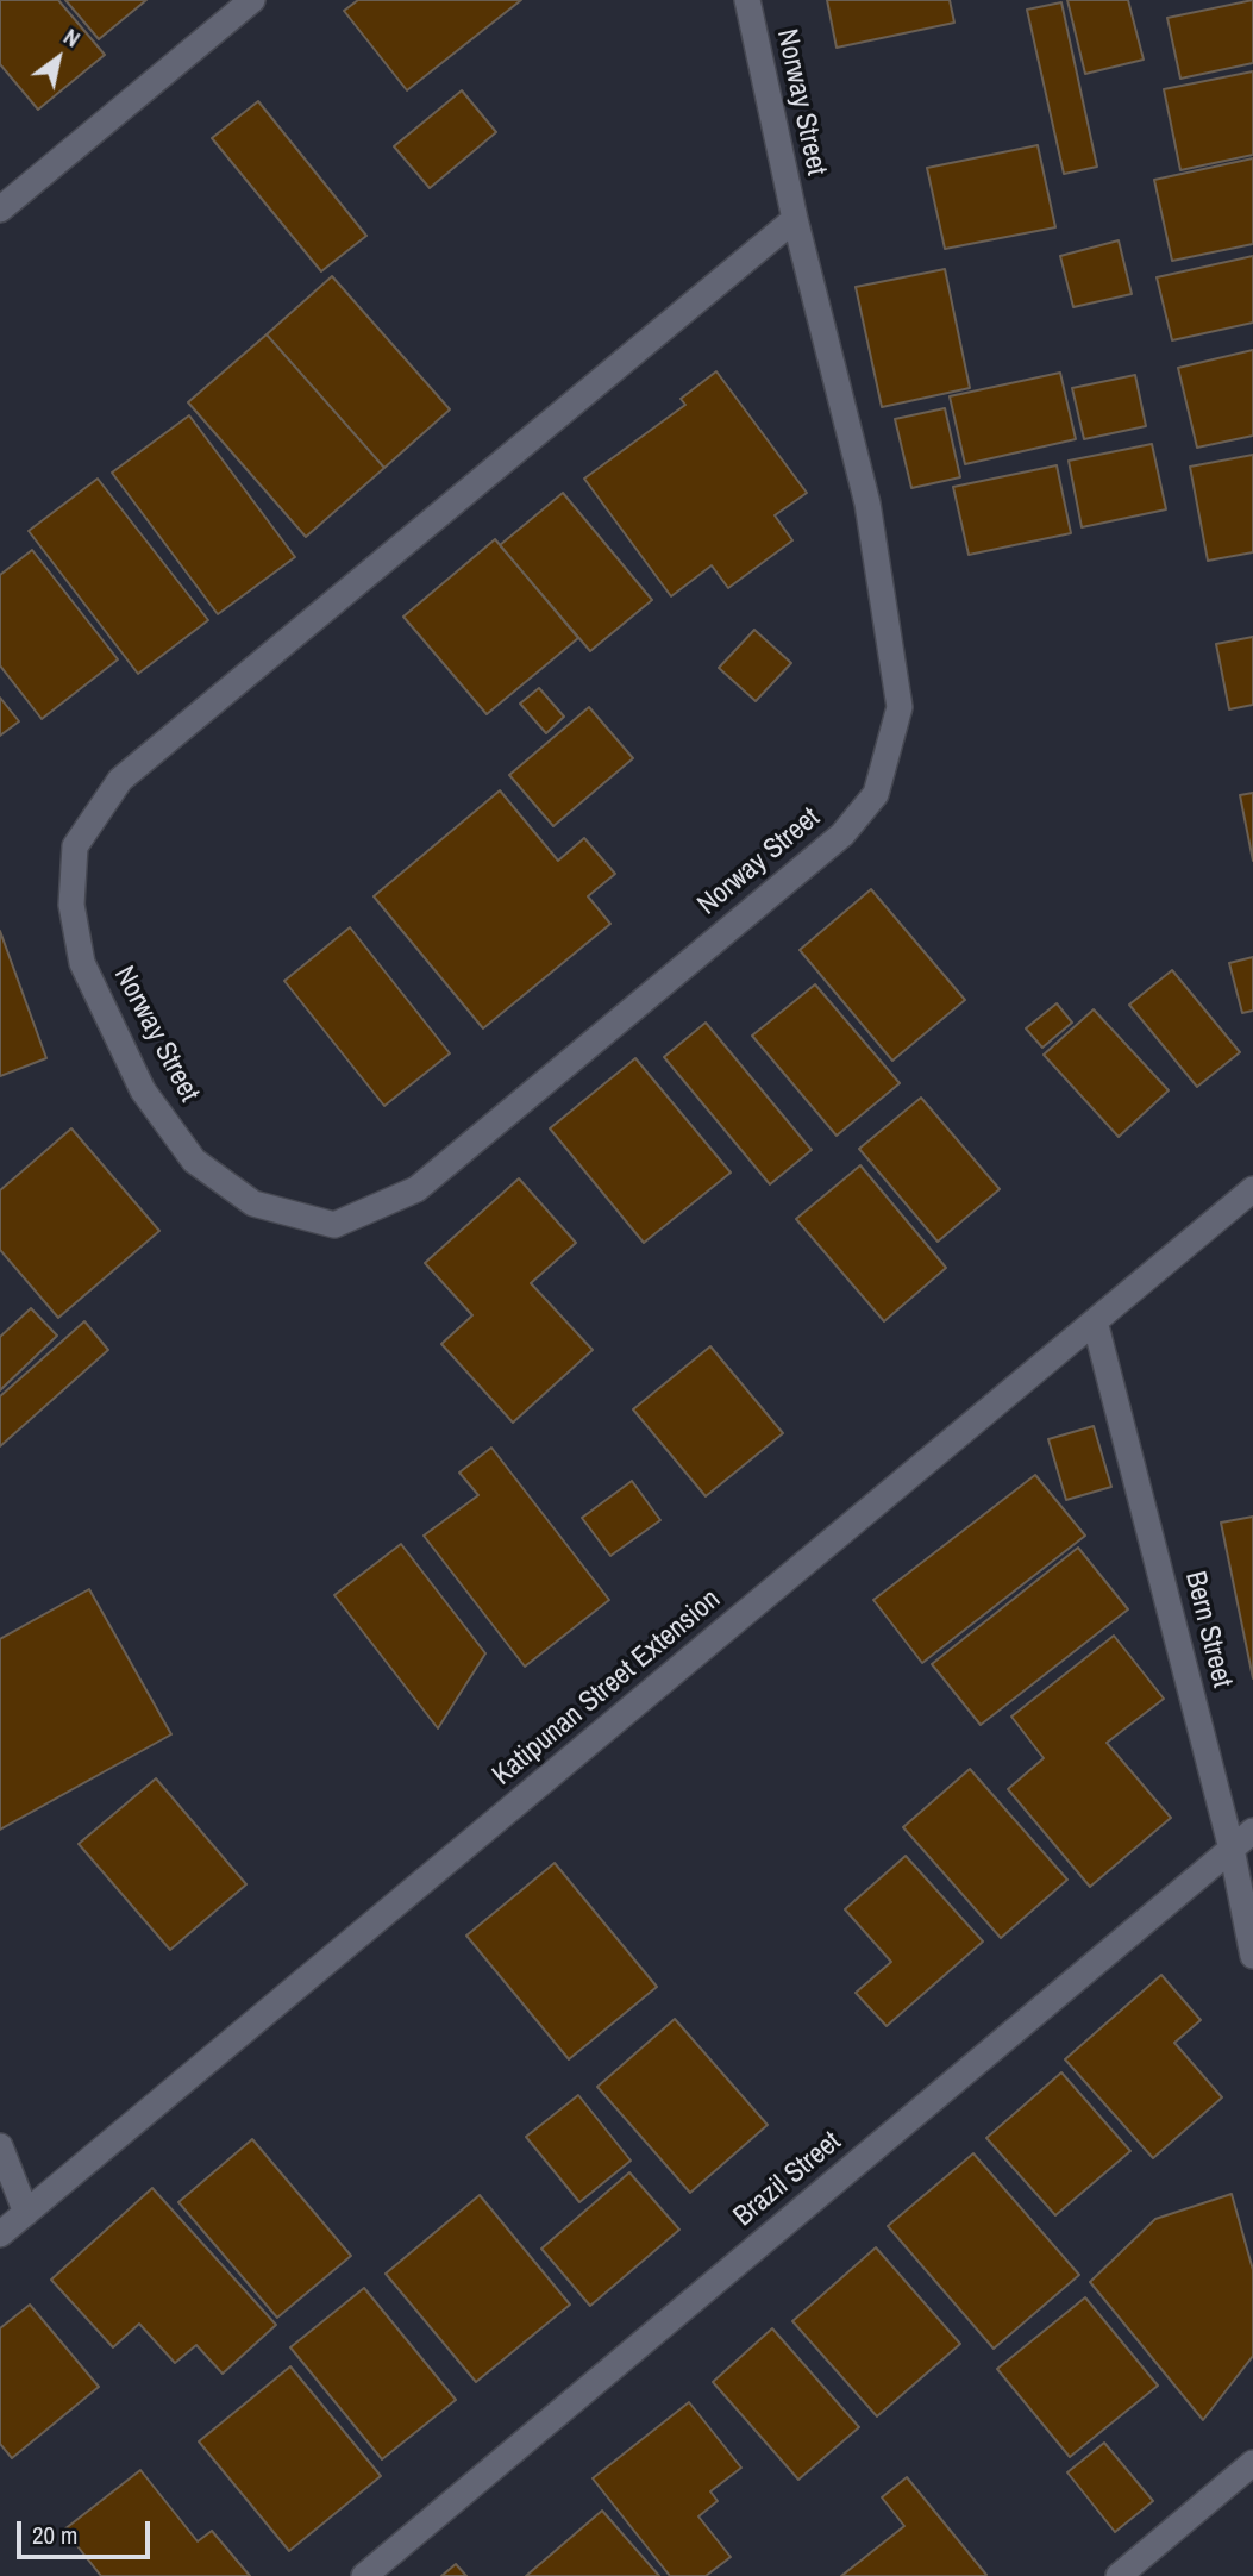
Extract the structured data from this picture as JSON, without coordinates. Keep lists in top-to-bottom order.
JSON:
{
  "streets": {
    "street": [
      "Norway Street",
      "Bern Street",
      "Katipunan Street Extension",
      "Brazil Street"
    ]
  },
  "crossings": [
    ["Bern Street", "Katipunan Street Extension"],
    ["Bern Street", "Brazil Street"]
  ],
  "scale_bar": "20 m",
  "north": "top right"
}
